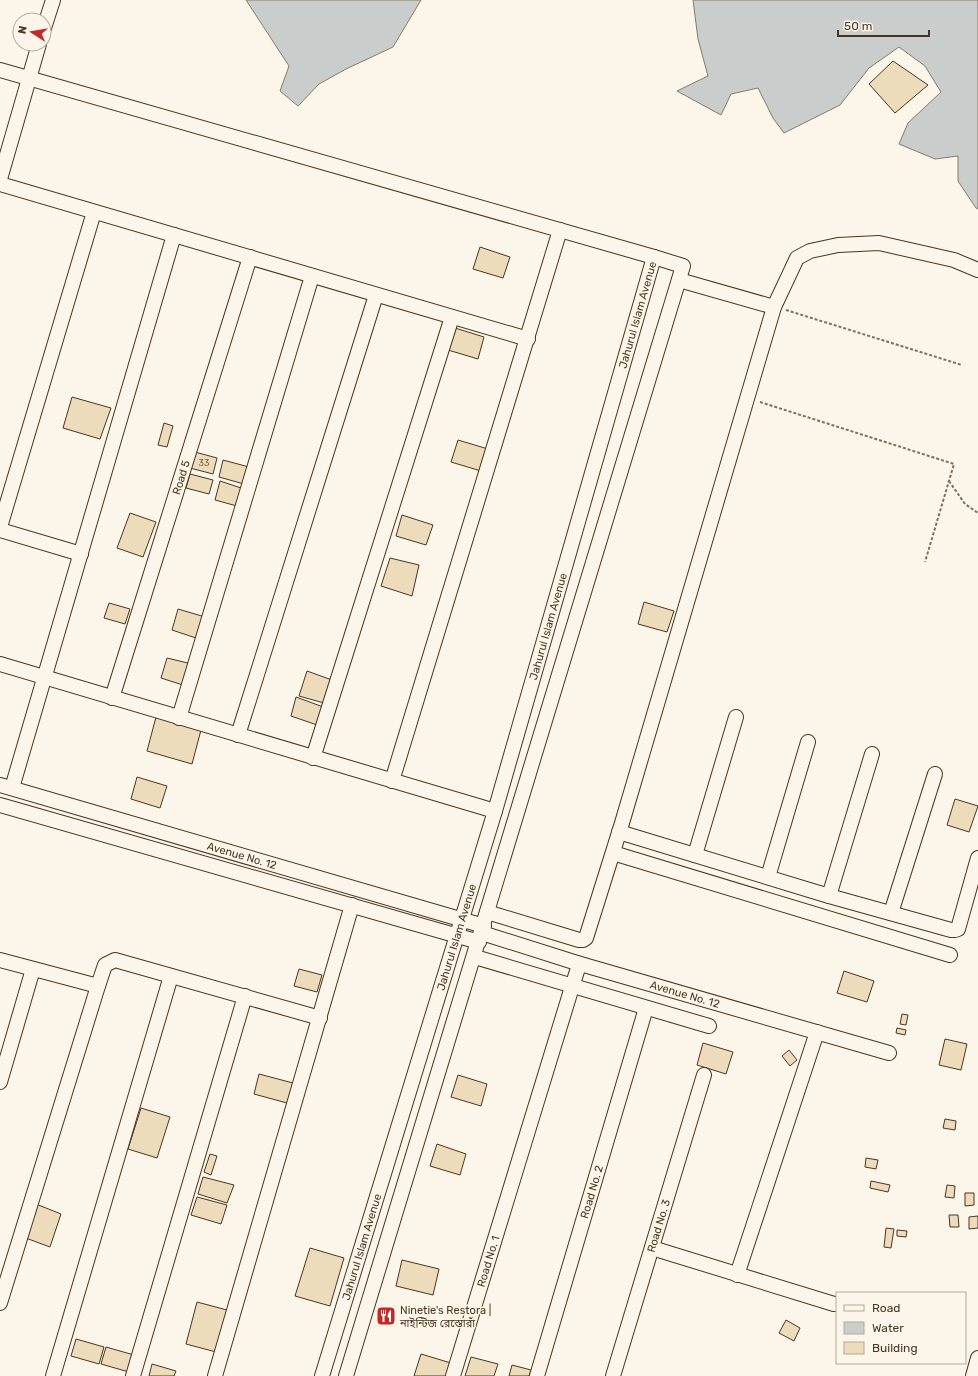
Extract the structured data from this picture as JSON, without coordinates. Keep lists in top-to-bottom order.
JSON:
{
  "streets": {
    "street": [
      "Jahurul Islam Avenue",
      "Road 5",
      "Avenue No. 12",
      "Road No. 2",
      "Road No. 3",
      "Road No. 1"
    ]
  },
  "crossings": [
    ["Jahurul Islam Avenue", "Avenue No. 12"],
    ["Avenue No. 12", "Road No. 1"]
  ],
  "places": {
    "restaurant": ["Ninetie's Restora | নাইন্টিজ রেস্তোরাঁ"]
  },
  "house_numbers": ["33"],
  "legend": ["Road", "Water", "Building"],
  "scale_bar": "50 m",
  "north": "left"
}
